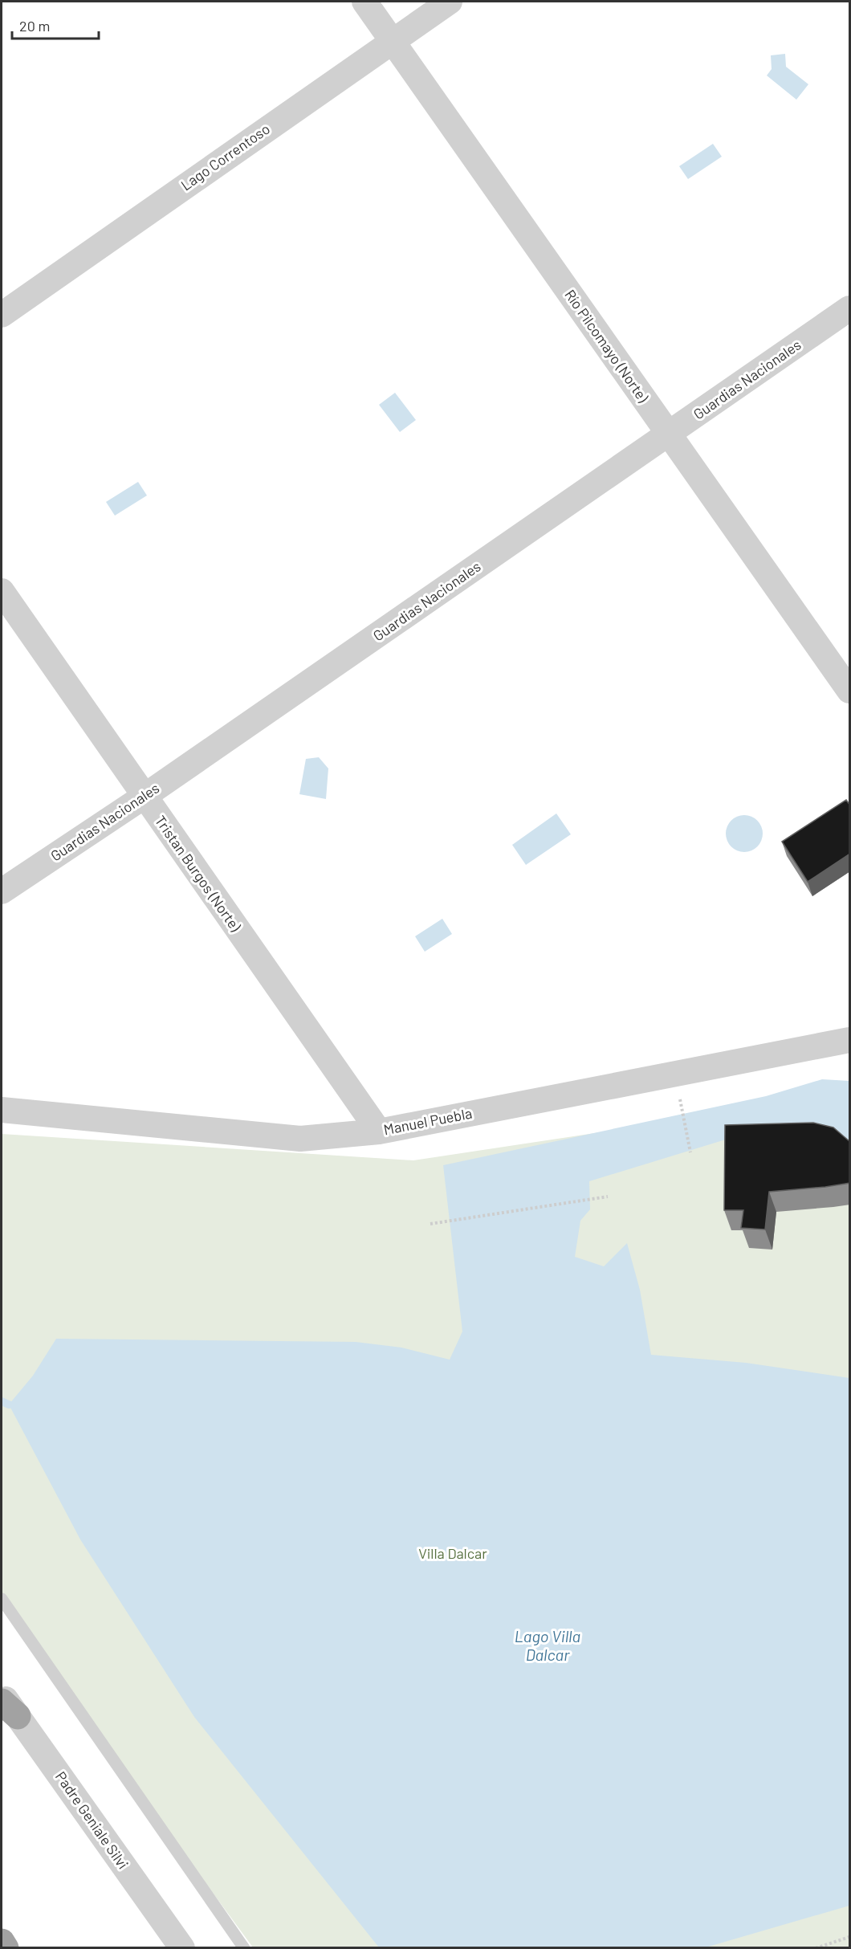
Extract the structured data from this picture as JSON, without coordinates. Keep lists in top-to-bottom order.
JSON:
{
  "streets": {
    "street": [
      "Lago Correntoso",
      "Río Pilcomayo (Norte)",
      "Guardias Nacionales",
      "Tristan Burgos (Norte)",
      "Manuel Puebla",
      "Padre Geniale Silvi"
    ]
  },
  "crossings": [
    ["Lago Correntoso", "Río Pilcomayo (Norte)"],
    ["Río Pilcomayo (Norte)", "Guardias Nacionales"],
    ["Guardias Nacionales", "Tristan Burgos (Norte)"],
    ["Tristan Burgos (Norte)", "Manuel Puebla"]
  ],
  "water": ["Lago Villa Dalcar"],
  "parks": ["Villa Dalcar"],
  "scale_bar": "20 m"
}
